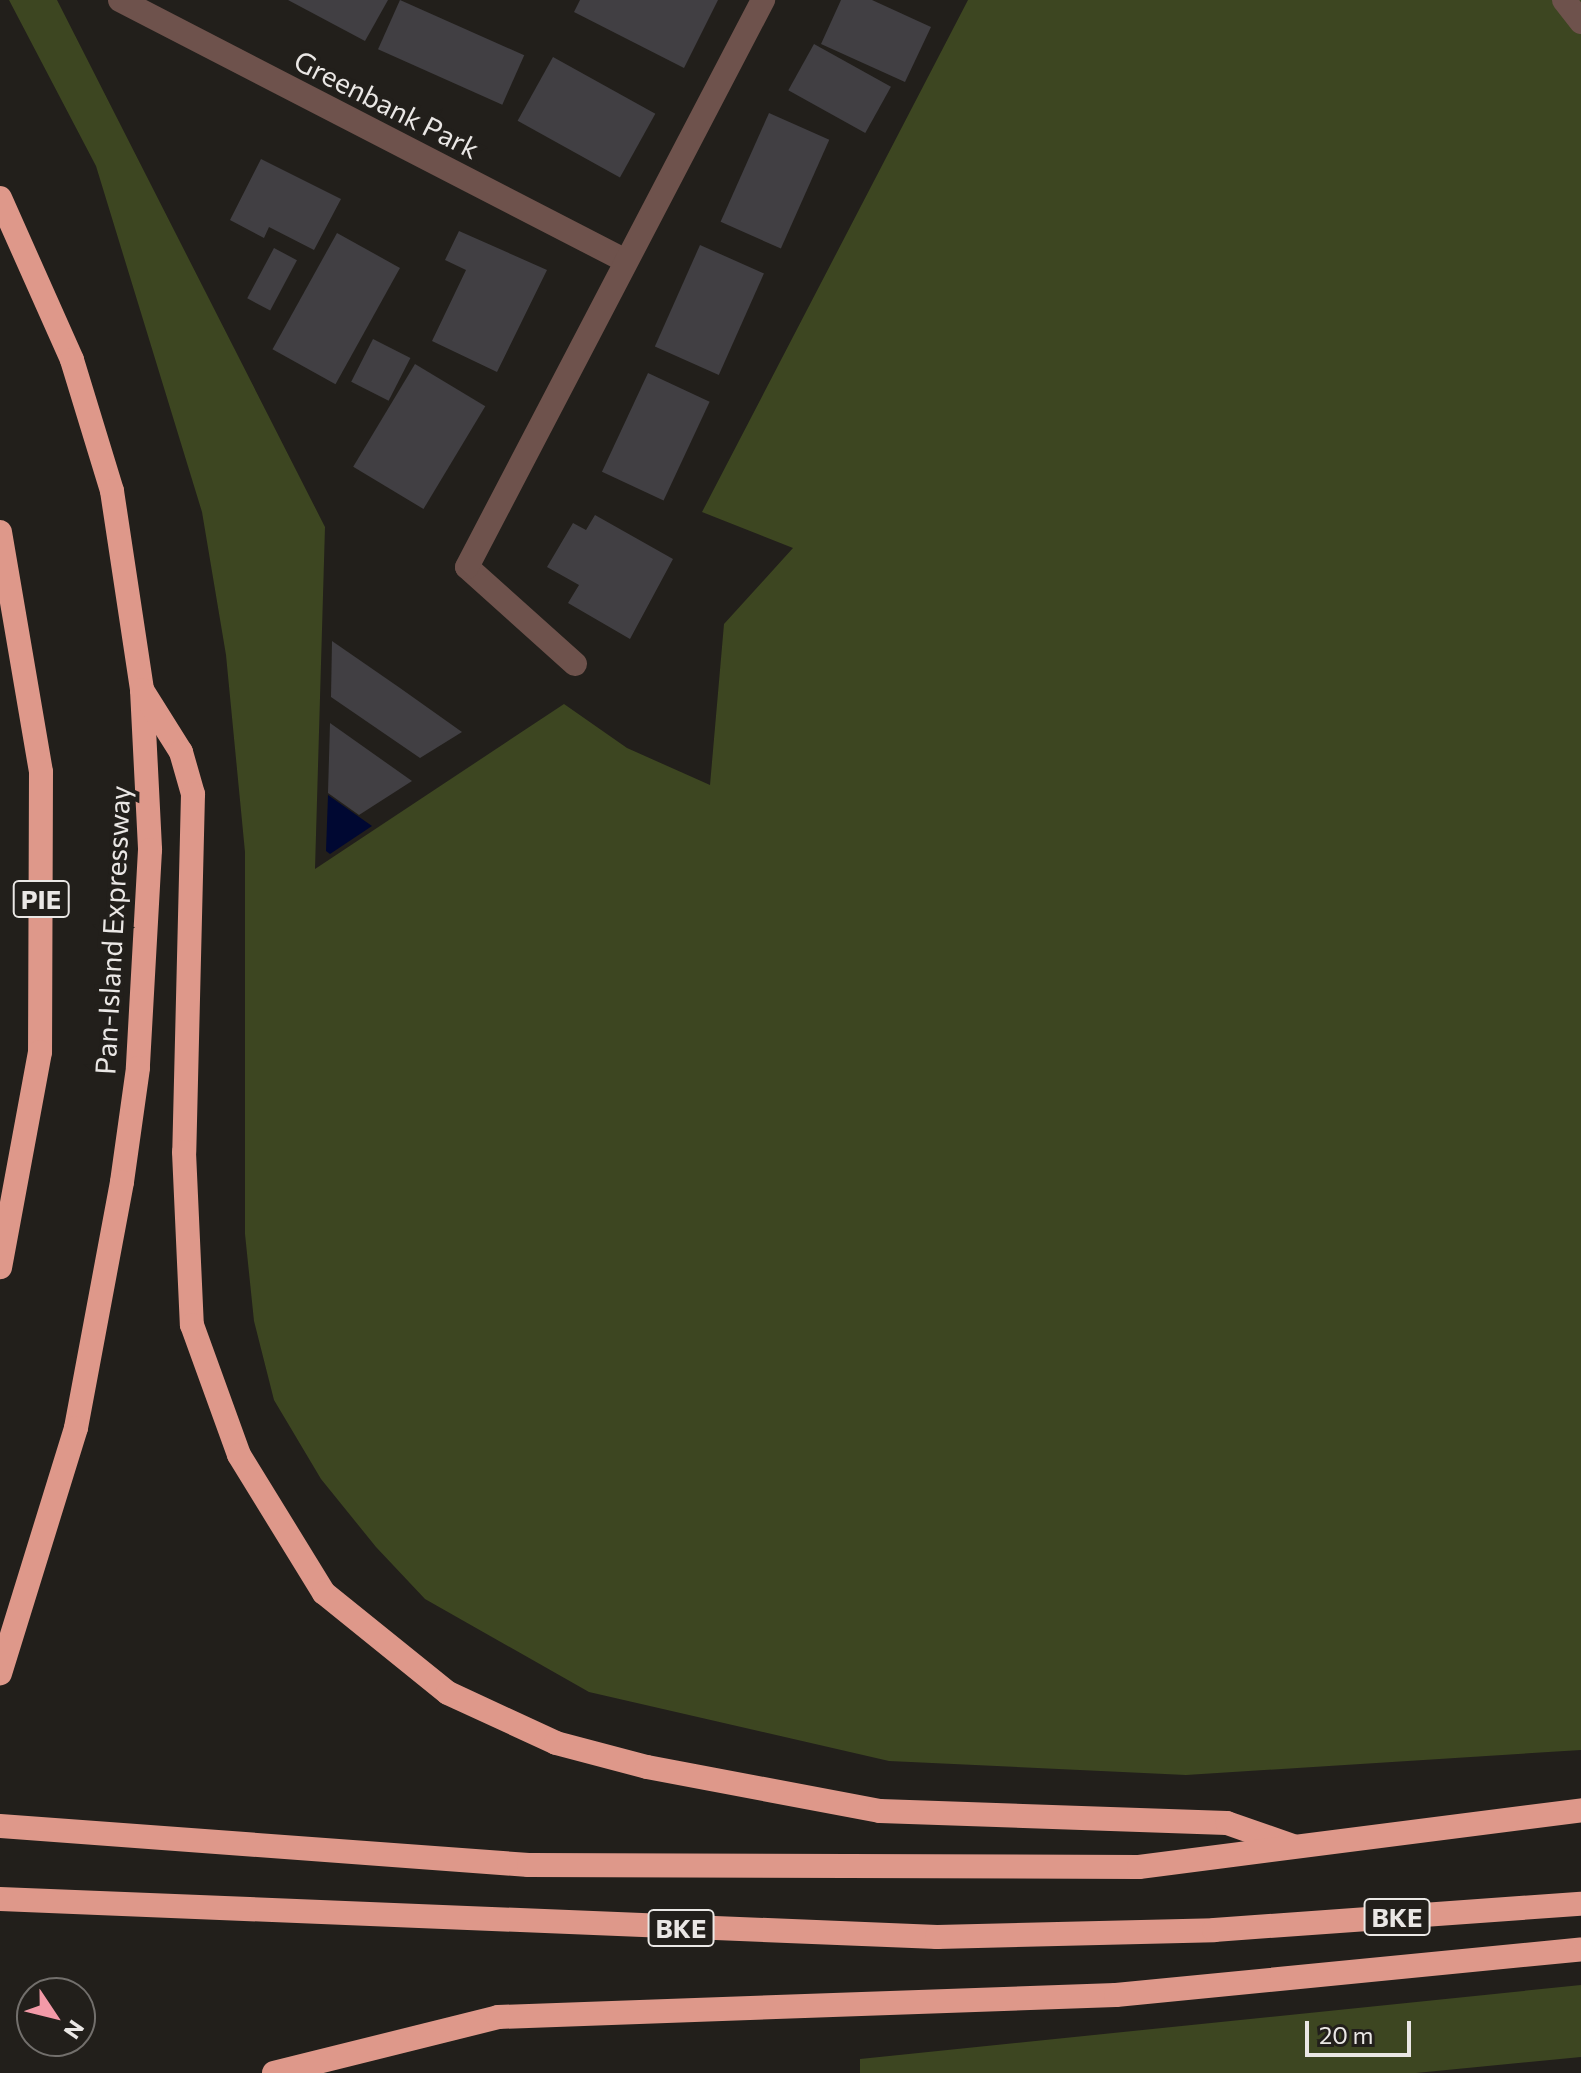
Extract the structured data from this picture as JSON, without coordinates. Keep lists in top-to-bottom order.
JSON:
{
  "streets": {
    "highway": ["PIE", "Pan-Island Expressway", "BKE"],
    "street": ["Greenbank Park"]
  },
  "scale_bar": "20 m",
  "north": "bottom right"
}
